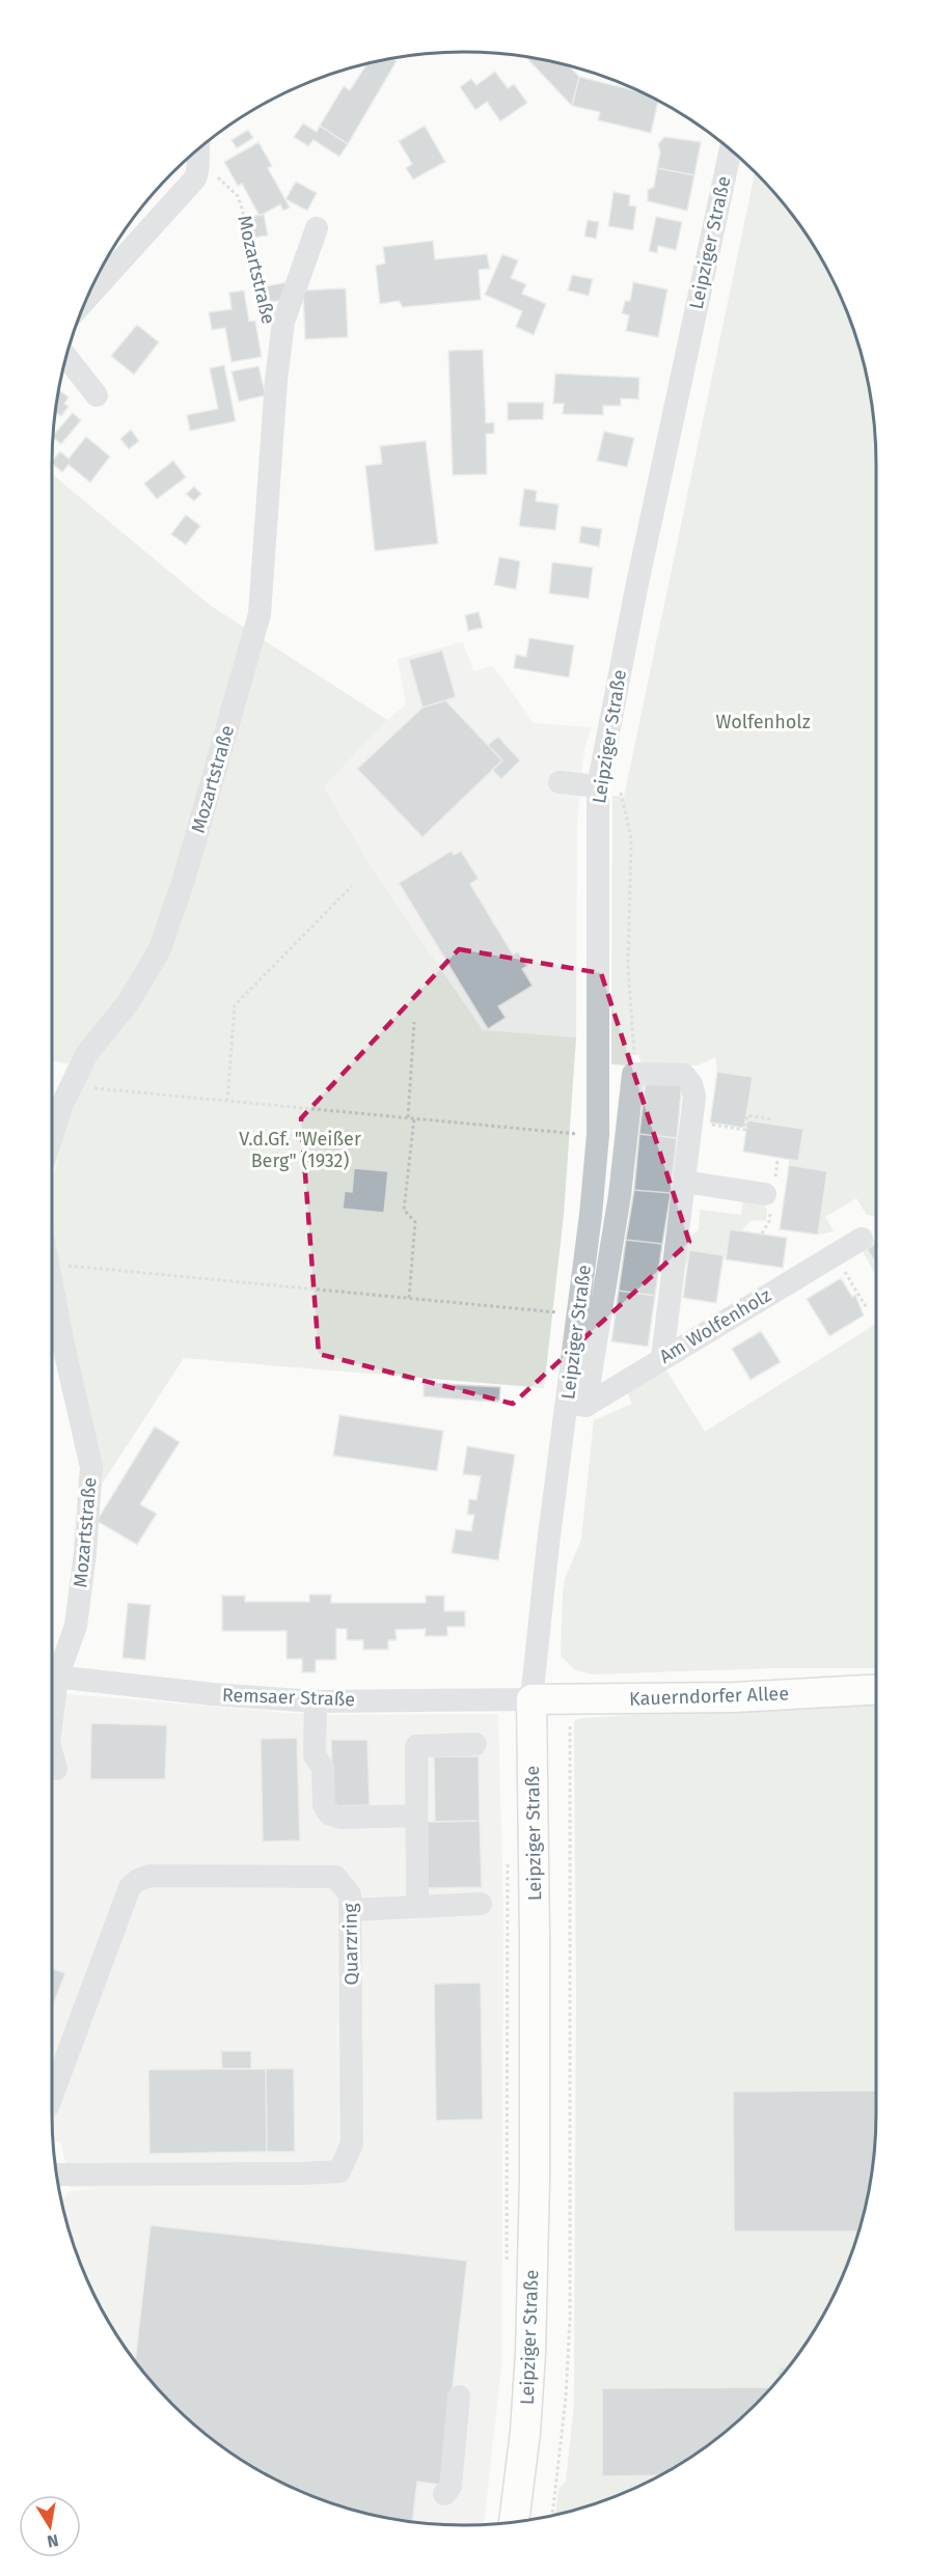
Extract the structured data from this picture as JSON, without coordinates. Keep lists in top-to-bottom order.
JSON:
{
  "streets": {
    "main road": ["Leipziger Straße", "Kauerndorfer Allee"],
    "street": [
      "Mozartstraße",
      "Am Wolfenholz",
      "Remsaer Straße",
      "Quarzring"
    ]
  },
  "crossings": [
    ["Leipziger Straße", "Am Wolfenholz"],
    ["Leipziger Straße", "Kauerndorfer Allee"],
    ["Leipziger Straße", "Remsaer Straße"],
    ["Mozartstraße", "Remsaer Straße"],
    ["Kauerndorfer Allee", "Remsaer Straße"]
  ],
  "parks": ["Wolfenholz", "V.d.Gf. \"Weißer Berg\" (1932)"],
  "north": "bottom"
}
